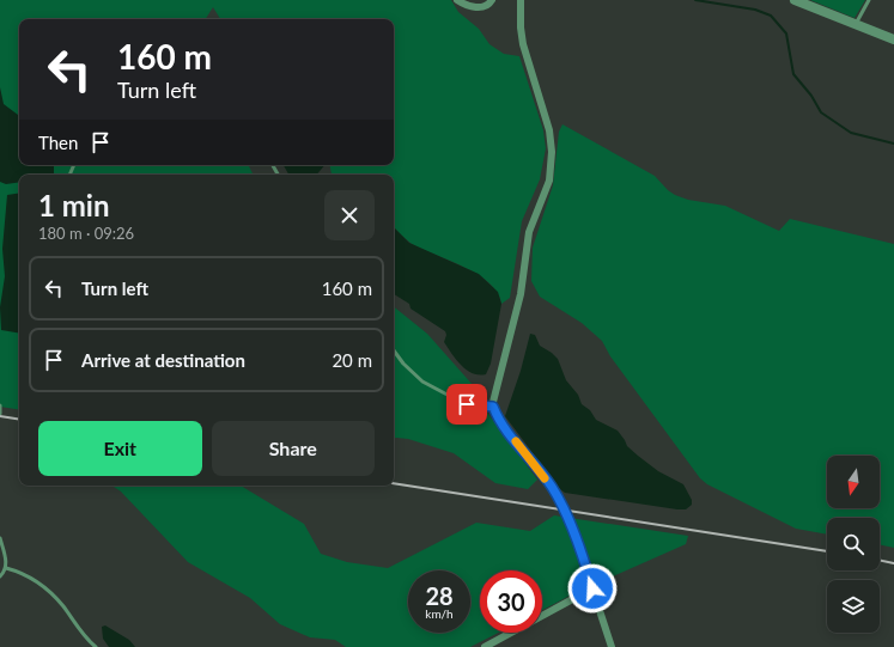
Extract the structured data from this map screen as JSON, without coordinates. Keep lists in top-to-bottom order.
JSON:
{
  "north": "bottom",
  "page": {
    "turn": ["160 m", "Turn left"],
    "then": "Then",
    "heading": ["1 min", "180 m · 09:26"],
    "list": [
      {
        "name": "Turn left",
        "value": "160 m"
      },
      {
        "name": "Arrive at destination",
        "value": "20 m"
      }
    ],
    "buttons": ["Exit", "Share"],
    "speed": "28 km/h",
    "limit": "30"
  }
}
